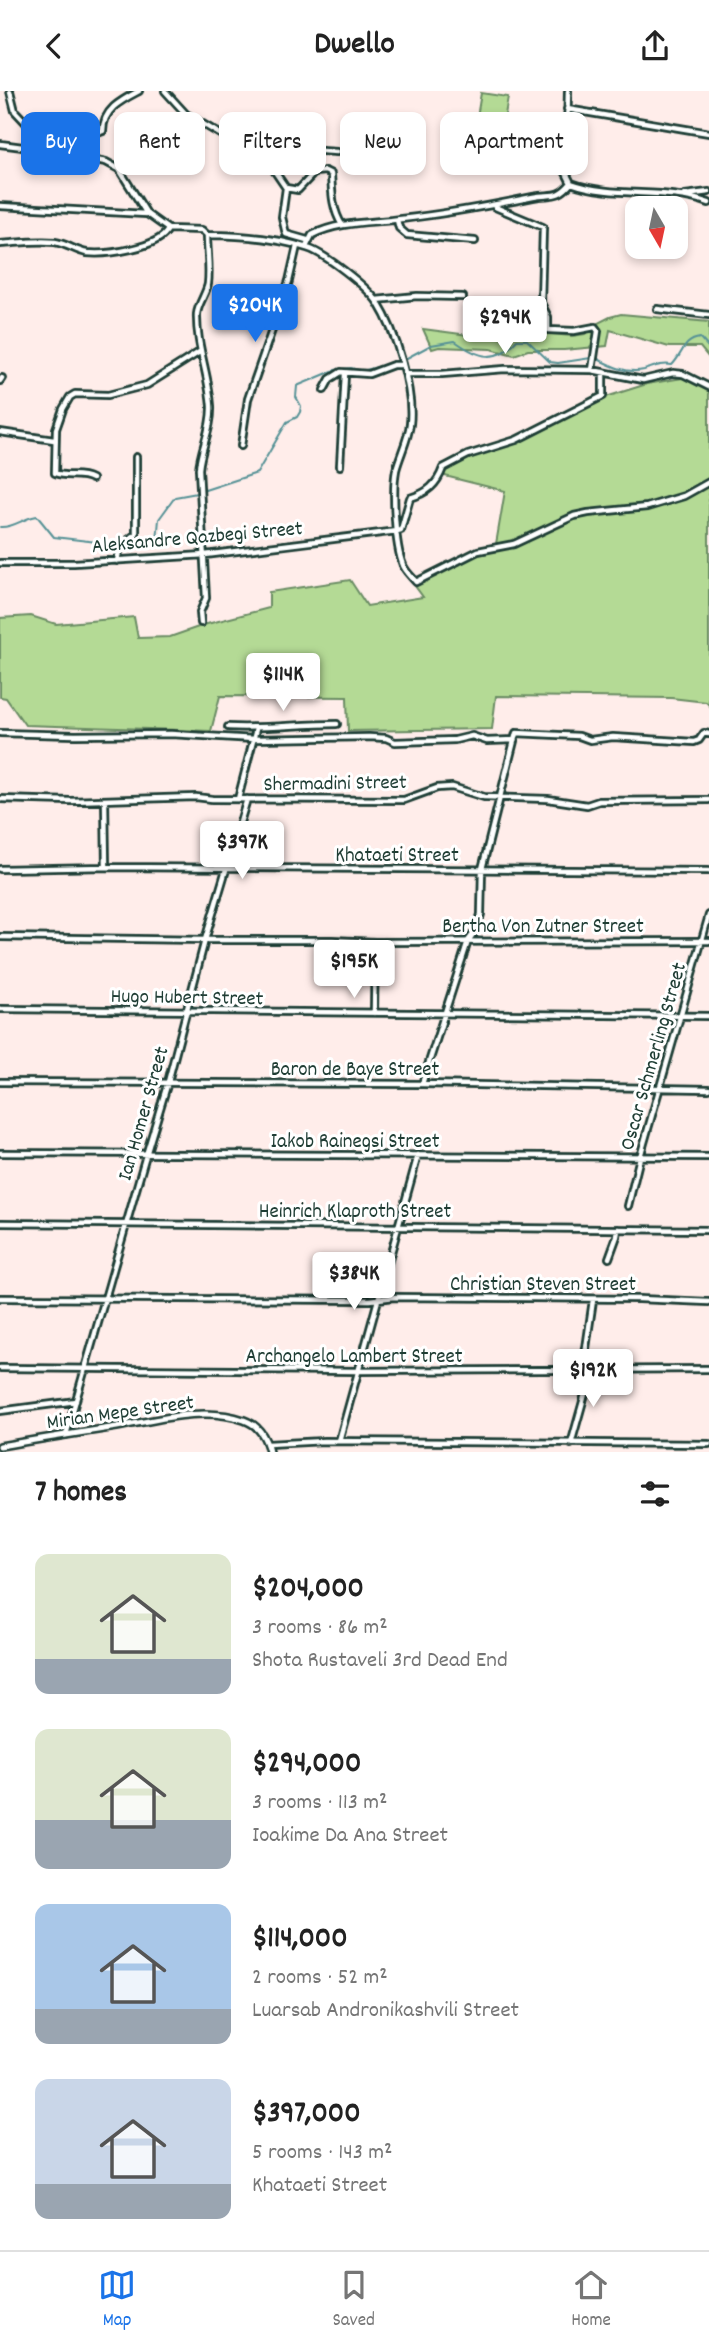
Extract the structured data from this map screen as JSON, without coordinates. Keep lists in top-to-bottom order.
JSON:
{
  "streets": {
    "street": [
      "Aleksandre Qazbegi Street",
      "Shermadini Street",
      "Khataeti Street",
      "Bertha Von Zutner Street",
      "Hugo Hubert Street",
      "Oscar Schmerling Street",
      "Baron de Baye Street",
      "Ian Homer Street",
      "Iakob Rainegsi Street",
      "Heinrich Klaproth Street",
      "Christian Steven Street",
      "Archangelo Lambert Street",
      "Mirian Mepe Street"
    ]
  },
  "crossings": [
    ["Shermadini Street", "Ian Homer Street"],
    ["Khataeti Street", "Ian Homer Street"],
    ["Bertha Von Zutner Street", "Oscar Schmerling Street"],
    ["Bertha Von Zutner Street", "Ian Homer Street"],
    ["Hugo Hubert Street", "Oscar Schmerling Street"],
    ["Hugo Hubert Street", "Ian Homer Street"],
    ["Oscar Schmerling Street", "Baron de Baye Street"],
    ["Oscar Schmerling Street", "Iakob Rainegsi Street"],
    ["Baron de Baye Street", "Ian Homer Street"],
    ["Ian Homer Street", "Iakob Rainegsi Street"],
    ["Ian Homer Street", "Heinrich Klaproth Street"],
    ["Ian Homer Street", "Christian Steven Street"],
    ["Ian Homer Street", "Archangelo Lambert Street"],
    ["Ian Homer Street", "Mirian Mepe Street"]
  ],
  "north": "bottom",
  "page": {
    "header": "Dwello",
    "chip": [
      "Buy",
      "Rent",
      "Filters",
      "New",
      "Apartment"
    ],
    "price": [
      "$204K",
      "$294K",
      "$114K",
      "$397K",
      "$195K",
      "$384K",
      "$192K"
    ],
    "heading": "7 homes",
    "list": [
      {
        "name": "$204,000",
        "note": "3 rooms · 86 m² · Shota Rustaveli 3rd Dead End"
      },
      {
        "name": "$294,000",
        "note": "3 rooms · 113 m² · Ioakime Da Ana Street"
      },
      {
        "name": "$114,000",
        "note": "2 rooms · 52 m² · Luarsab Andronikashvili Street"
      },
      {
        "name": "$397,000",
        "note": "5 rooms · 143 m² · Khataeti Street"
      }
    ],
    "tabs": ["Map", "Saved", "Home"]
  }
}
